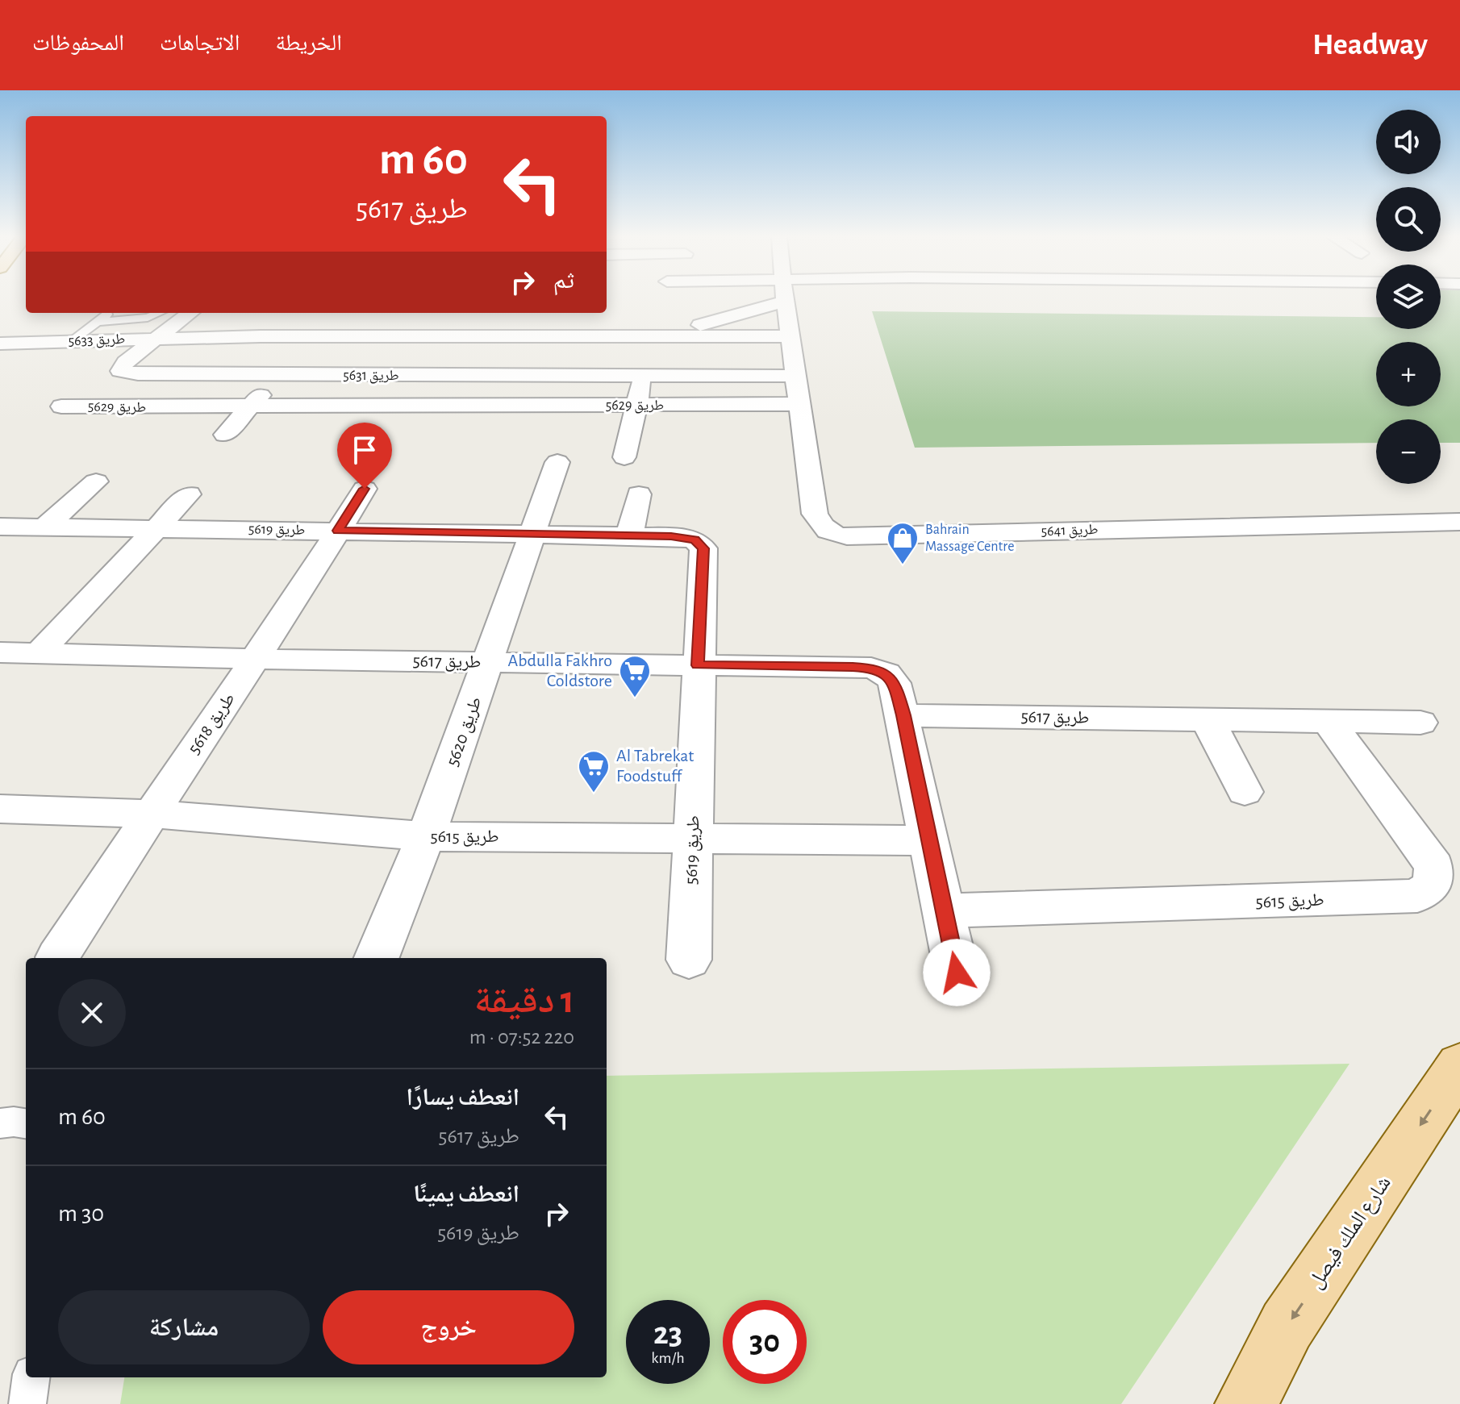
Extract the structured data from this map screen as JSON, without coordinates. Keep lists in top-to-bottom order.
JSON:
{
  "streets": {
    "main road": ["شارع الملك فيصل"],
    "street": [
      "طريق 5633",
      "طريق 5631",
      "طريق 5629",
      "طريق 5619",
      "طريق 5641",
      "طريق 5617",
      "طريق 5618",
      "طريق 5620",
      "طريق 5615"
    ]
  },
  "crossings": [
    ["طريق 5633", "طريق 5631"],
    ["طريق 5633", "طريق 5641"],
    ["طريق 5631", "طريق 5641"],
    ["طريق 5629", "طريق 5641"],
    ["طريق 5619", "طريق 5617"],
    ["طريق 5619", "طريق 5618"],
    ["طريق 5619", "طريق 5620"],
    ["طريق 5619", "طريق 5615"],
    ["طريق 5617", "طريق 5618"],
    ["طريق 5617", "طريق 5620"],
    ["طريق 5617", "طريق 5615"],
    ["طريق 5618", "طريق 5615"],
    ["طريق 5620", "طريق 5615"]
  ],
  "one_way": ["شارع الملك فيصل"],
  "places": {
    "shop": ["Bahrain Massage Centre"],
    "supermarket": ["Abdulla Fakhro Coldstore", "Al Tabrekat Foodstuff"]
  },
  "page": {
    "header": "Headway",
    "nav": ["الخريطة", "الاتجاهات", "المحفوظات"],
    "map_buttons": ["+", "−"],
    "turn": ["60 m", "طريق 5617"],
    "then": "ثم",
    "heading": ["1 دقيقة", "220 m · 07:52"],
    "list": [
      {
        "name": "انعطف يسارًا",
        "note": "طريق 5617",
        "value": "60 m"
      },
      {
        "name": "انعطف يمينًا",
        "note": "طريق 5619",
        "value": "30 m"
      }
    ],
    "buttons": ["خروج", "مشاركة"],
    "speed": "23 km/h",
    "limit": "30"
  }
}
